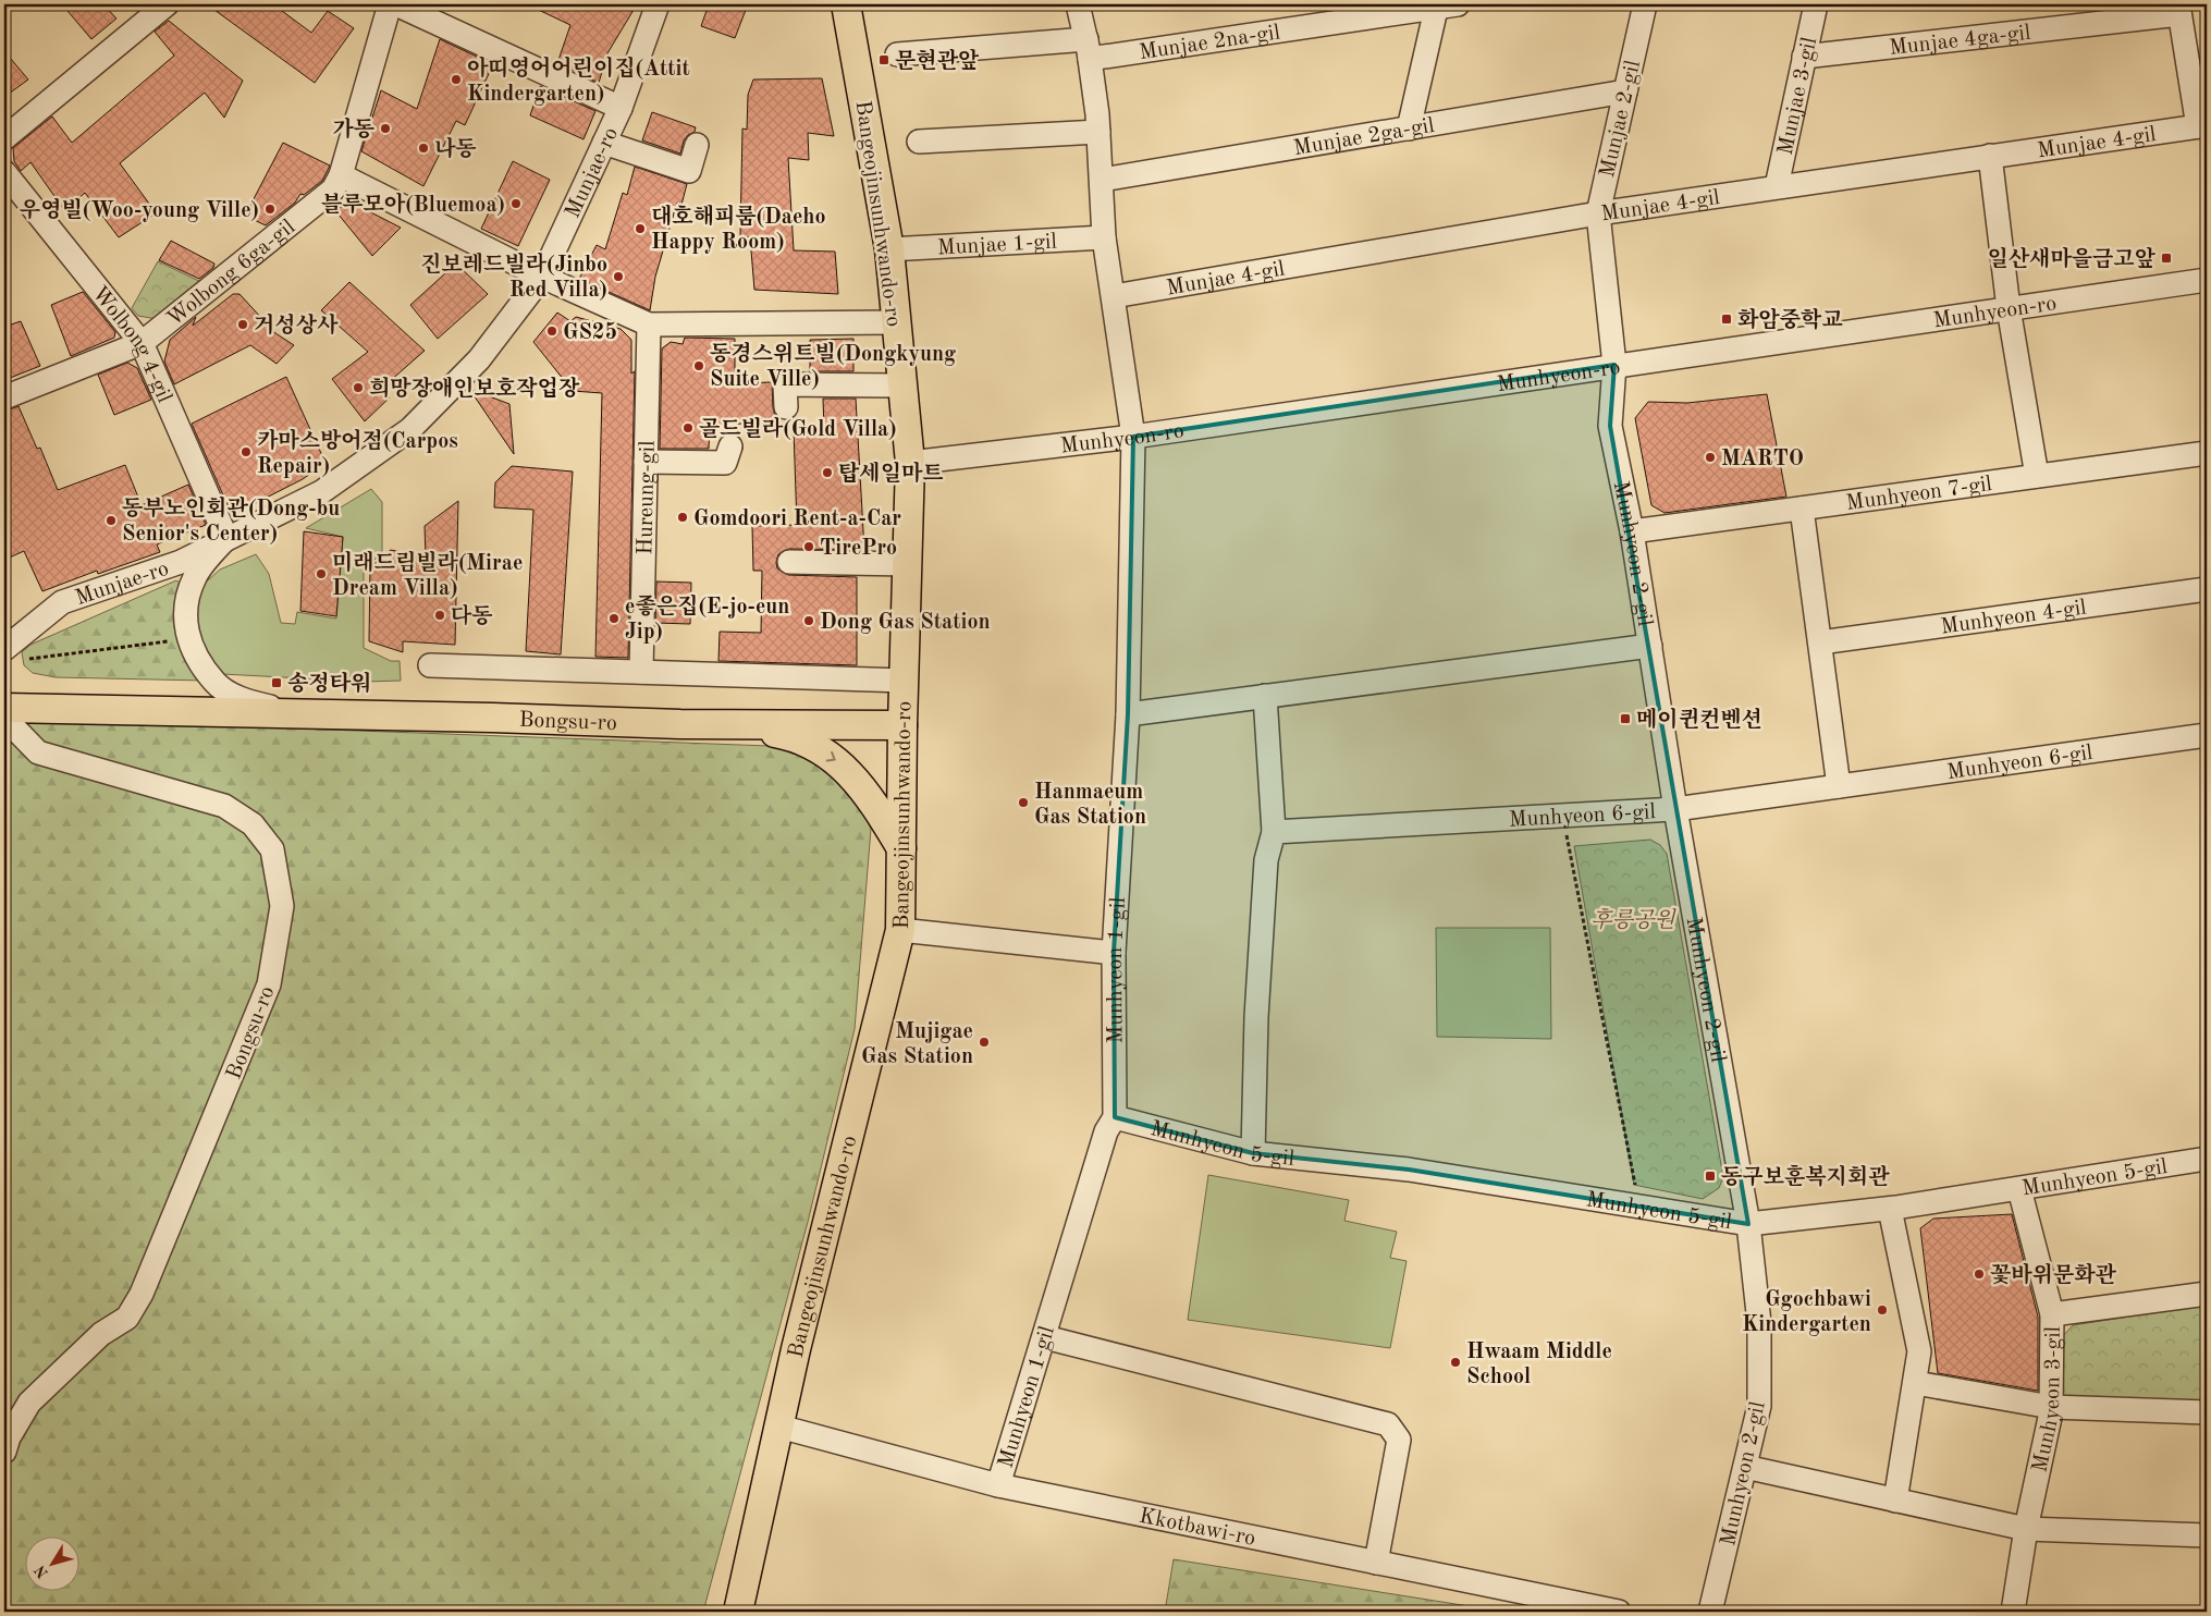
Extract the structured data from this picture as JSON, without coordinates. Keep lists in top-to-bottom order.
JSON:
{
  "streets": {
    "main road": ["Bangeojinsunhwando-ro", "Bongsu-ro"],
    "street": [
      "Munjae 4ga-gil",
      "Munjae 2na-gil",
      "Munjae 3-gil",
      "Munjae 2-gil",
      "Munjae 2ga-gil",
      "Munjae 4-gil",
      "Munjae-ro",
      "Munjae 1-gil",
      "Wolbong 6ga-gil",
      "Munhyeon-ro",
      "Wolbong 4-gil",
      "Munhyeon 7-gil",
      "Hureung-gil",
      "Munhyeon 2-gil",
      "Munhyeon 4-gil",
      "Munhyeon 6-gil",
      "Munhyeon 1-gil",
      "Munhyeon 5-gil",
      "Munhyeon 3-gil",
      "Kkotbawi-ro"
    ]
  },
  "crossings": [
    ["Munjae 4ga-gil", "Munjae 3-gil"],
    ["Munjae 4ga-gil", "Munjae 4-gil"],
    ["Munjae 3-gil", "Munjae 4-gil"],
    ["Munjae 2-gil", "Munjae 2ga-gil"],
    ["Munjae 2-gil", "Munjae 4-gil"],
    ["Munjae 2-gil", "Munhyeon-ro"],
    ["Munjae 2-gil", "Munhyeon 2-gil"],
    ["Munjae-ro", "Wolbong 4-gil"],
    ["Bangeojinsunhwando-ro", "Munjae 1-gil"],
    ["Bangeojinsunhwando-ro", "Munhyeon-ro"],
    ["Bangeojinsunhwando-ro", "Bongsu-ro"],
    ["Bangeojinsunhwando-ro", "Kkotbawi-ro"],
    ["Wolbong 6ga-gil", "Wolbong 4-gil"],
    ["Munhyeon-ro", "Munhyeon 2-gil"],
    ["Munhyeon-ro", "Munhyeon 1-gil"],
    ["Munhyeon 7-gil", "Munhyeon 2-gil"],
    ["Munhyeon 2-gil", "Munhyeon 6-gil"],
    ["Munhyeon 2-gil", "Munhyeon 5-gil"],
    ["Munhyeon 1-gil", "Munhyeon 5-gil"],
    ["Munhyeon 1-gil", "Kkotbawi-ro"],
    ["Munhyeon 5-gil", "Munhyeon 3-gil"]
  ],
  "parks": ["후릉공원"],
  "places": {
    "transit": [
      "문현관앞",
      "일산새마을금고앞",
      "화암중학교",
      "송정타워",
      "메이퀸컨벤션",
      "동구보훈복지회관"
    ],
    "other": [
      "아띠영어어린이집(Attit Kindergarten)",
      "가동",
      "나동",
      "블루모아(Bluemoa)",
      "우영빌(Woo-young Ville)",
      "대호해피룸(Daeho Happy Room)",
      "진보레드빌라(Jinbo Red Villa)",
      "거성상사",
      "GS25",
      "동경스위트빌(Dongkyung Suite Ville)",
      "희망장애인보호작업장",
      "골드빌라(Gold Villa)",
      "카마스방어점(Carpos Repair)",
      "MARTO",
      "탑세일마트",
      "Gomdoori Rent-a-Car",
      "동부노인회관(Dong-bu Senior's Center)",
      "TirePro",
      "미래드림빌라(Mirae Dream Villa)",
      "다동",
      "e좋은집(E-jo-eun Jip)",
      "Dong Gas Station",
      "Hanmaeum Gas Station",
      "Mujigae Gas Station",
      "꽃바위문화관",
      "Ggochbawi Kindergarten",
      "Hwaam Middle School"
    ]
  },
  "north": "bottom left"
}
